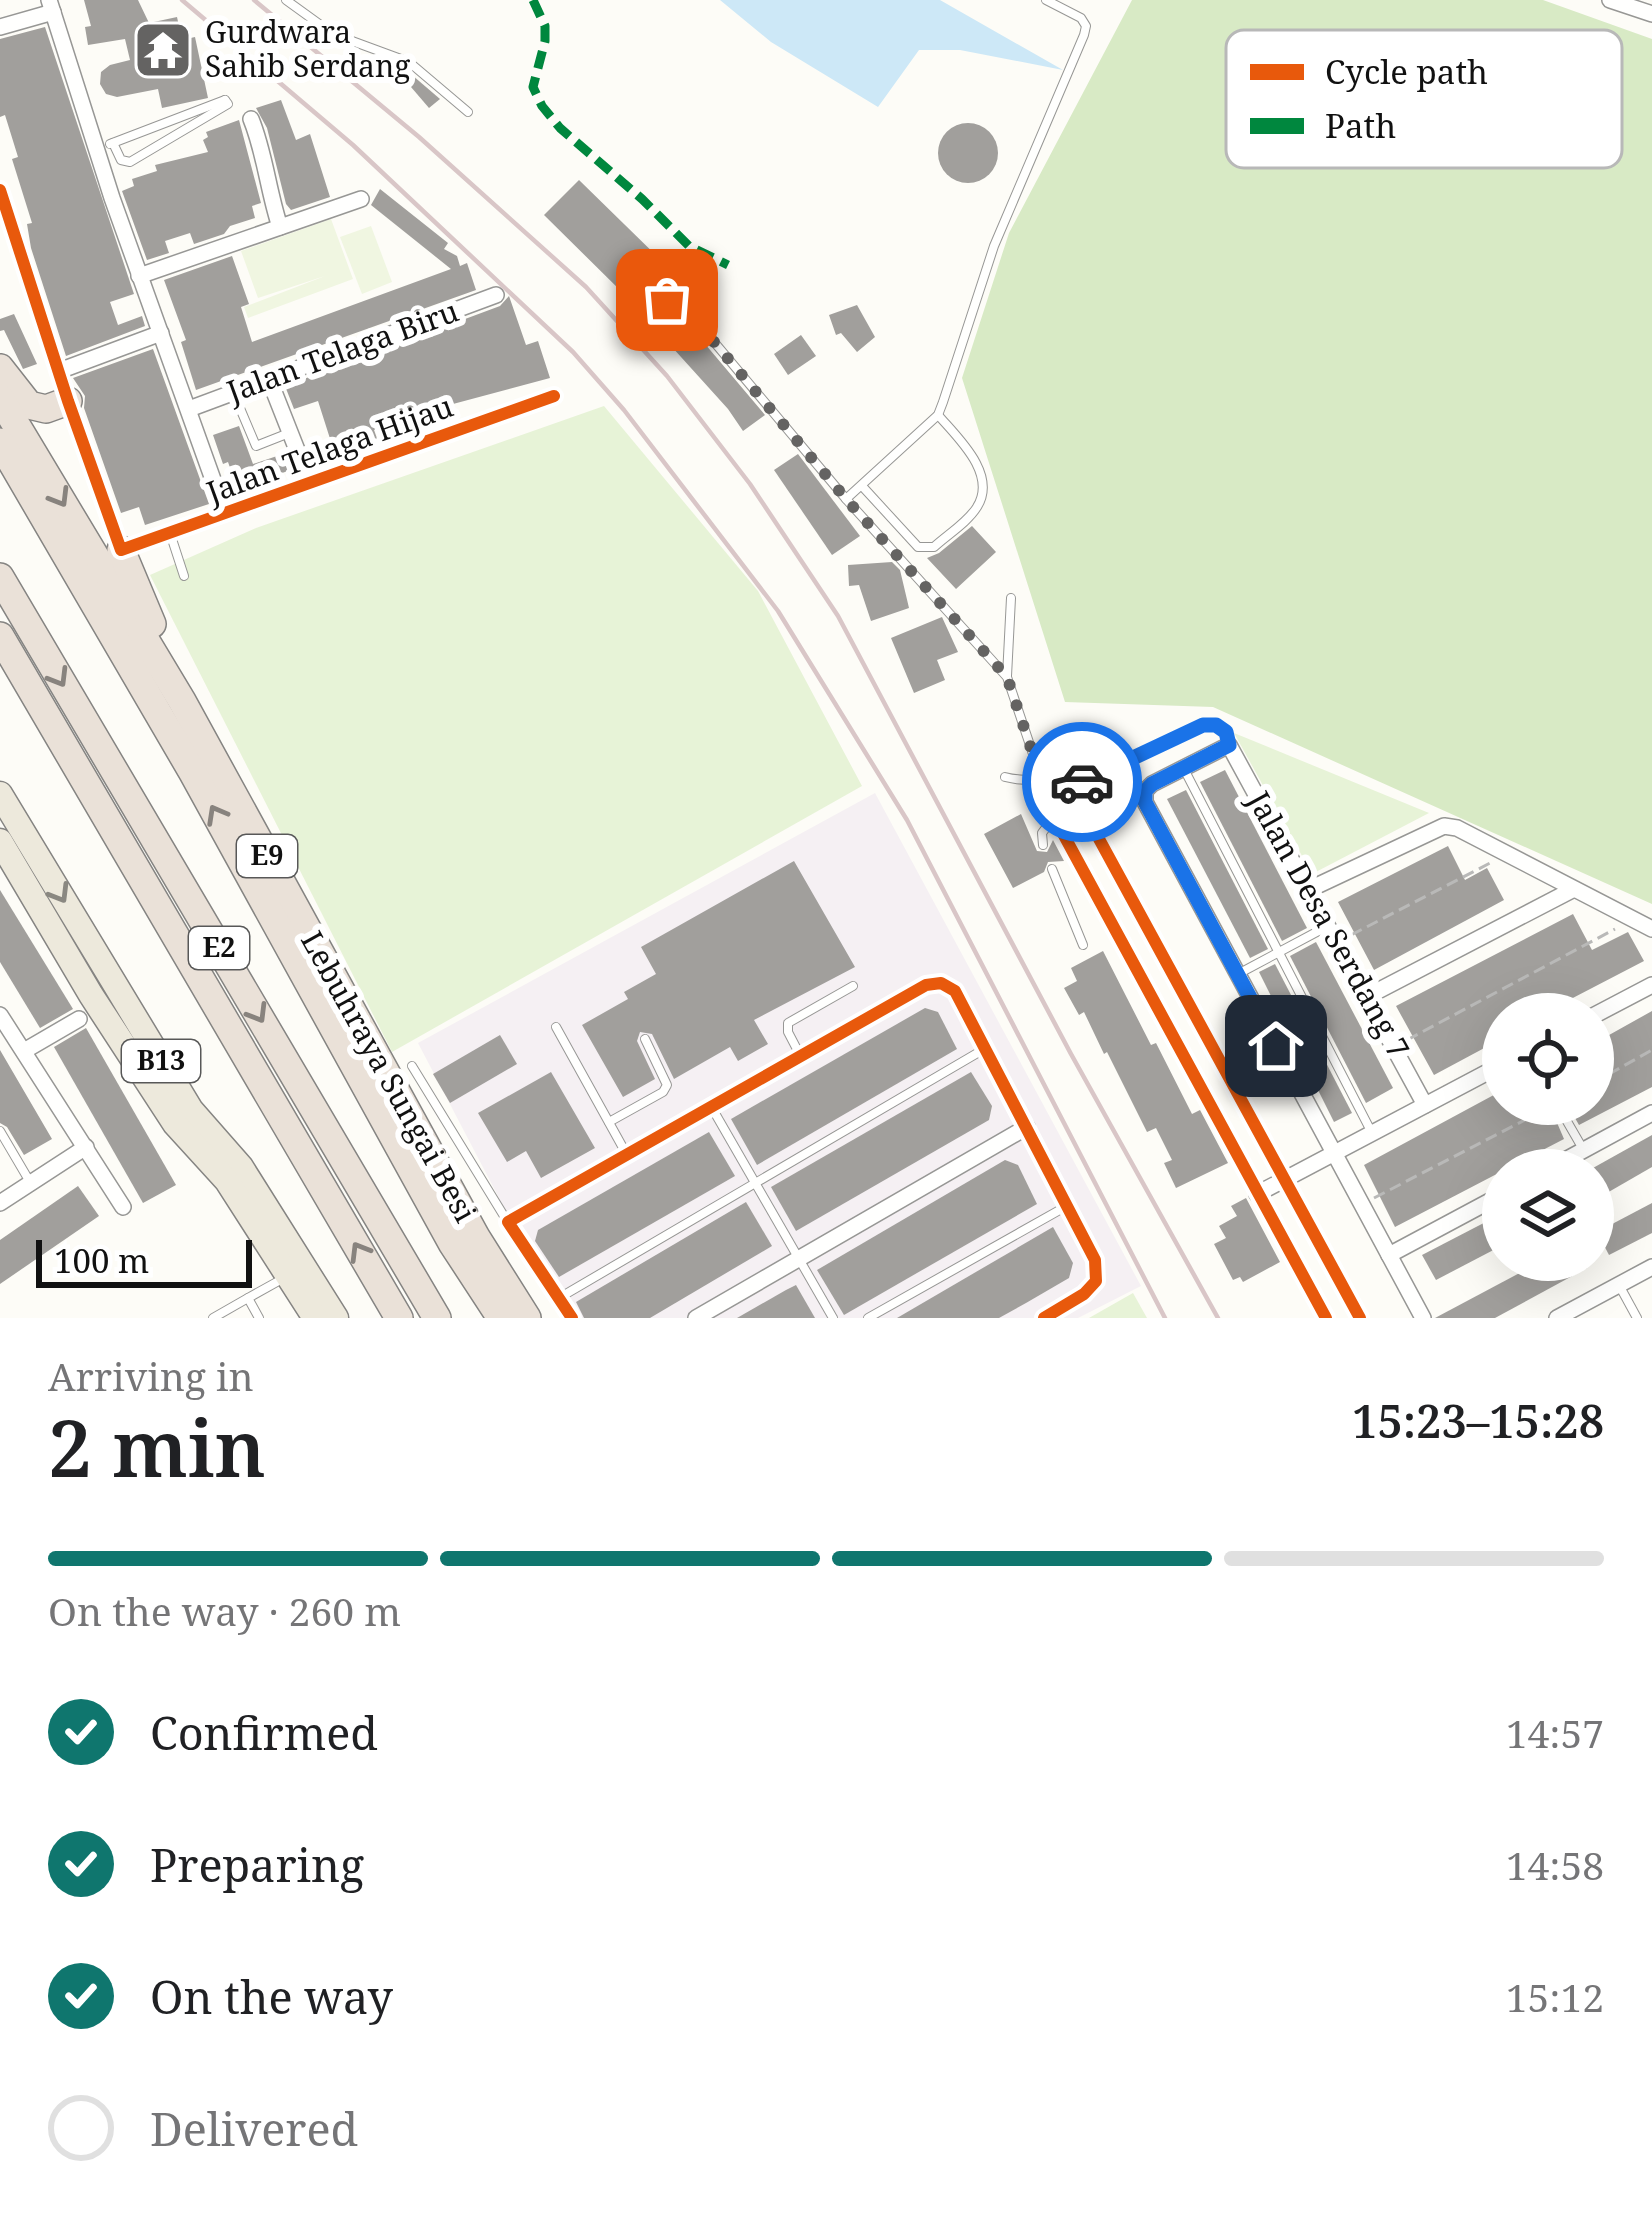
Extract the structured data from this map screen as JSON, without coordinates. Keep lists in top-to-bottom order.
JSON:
{
  "streets": {
    "highway": ["E9", "E2", "Lebuhraya Sungai Besi"],
    "main road": ["B13"],
    "street": ["Jalan Telaga Biru", "Jalan Telaga Hijau", "Jalan Desa Serdang 7"]
  },
  "crossings": [
    ["Jalan Telaga Biru", "Jalan Telaga Hijau"]
  ],
  "places": {
    "temple": ["Gurdwara Sahib Serdang"]
  },
  "legend": ["Cycle path", "Path"],
  "scale_bar": "100 m",
  "page": {
    "scale": "100 m",
    "heading": ["2 min", "Arriving in", "15:23–15:28"],
    "bar": "On the way · 260 m",
    "list": [
      ["Confirmed", "14:57"],
      ["Preparing", "14:58"],
      ["On the way", "15:12"],
      "Delivered"
    ]
  }
}
